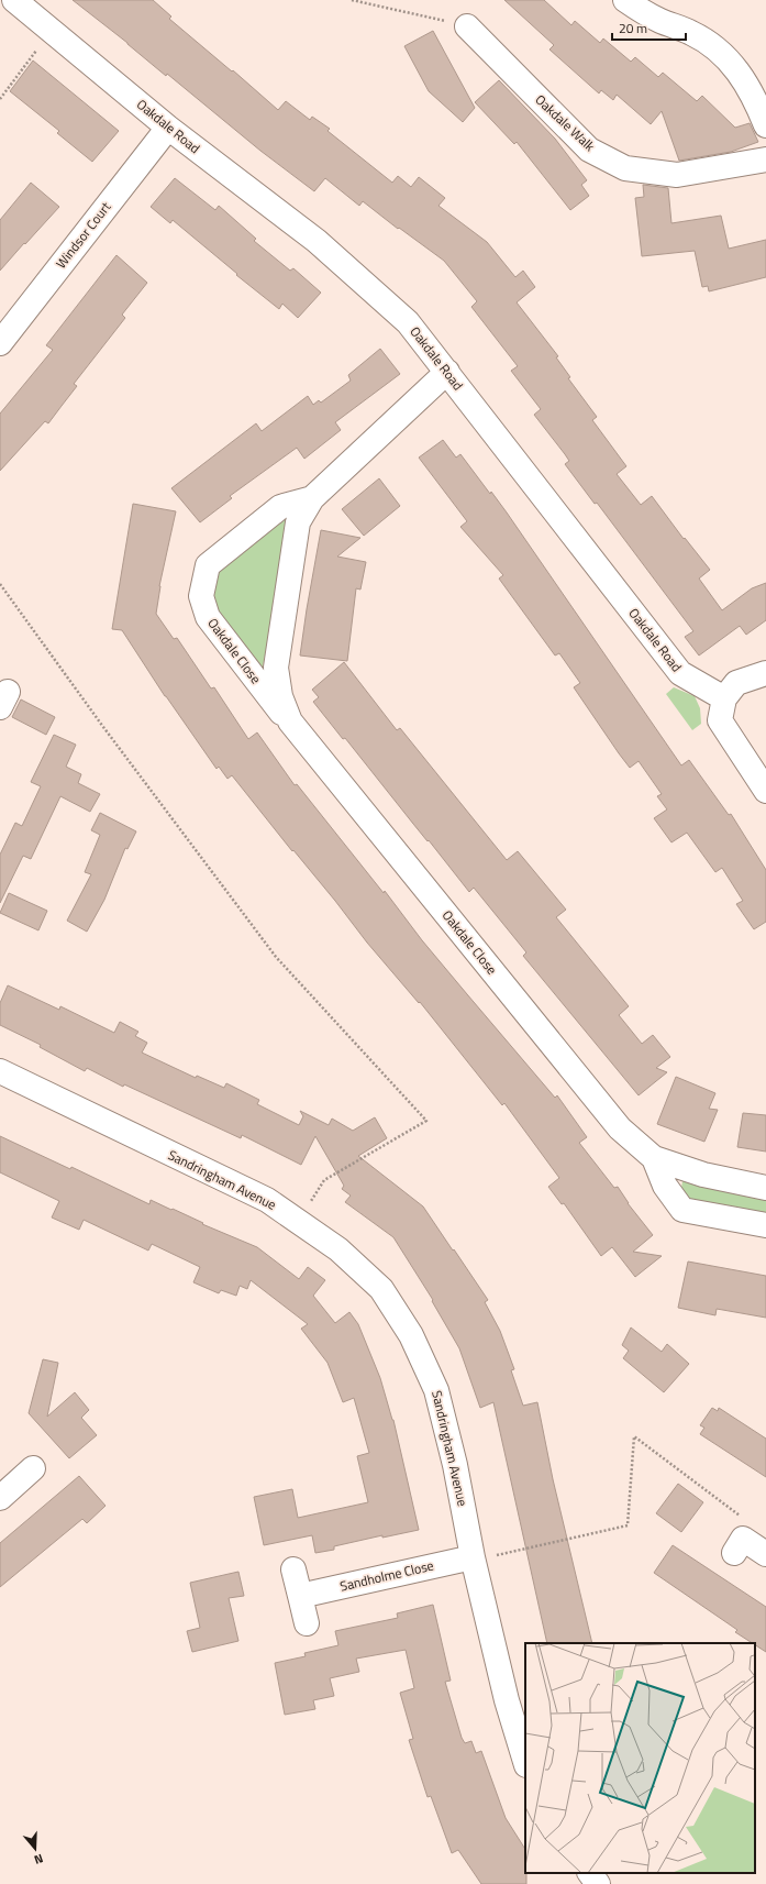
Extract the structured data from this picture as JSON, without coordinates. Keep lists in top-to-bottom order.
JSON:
{
  "streets": {
    "street": [
      "Oakdale Walk",
      "Oakdale Road",
      "Windsor Court",
      "Oakdale Close",
      "Sandringham Avenue",
      "Sandholme Close"
    ]
  },
  "crossings": [
    ["Oakdale Road", "Windsor Court"],
    ["Oakdale Road", "Oakdale Close"],
    ["Sandringham Avenue", "Sandholme Close"]
  ],
  "scale_bar": "20 m",
  "north": "bottom"
}
